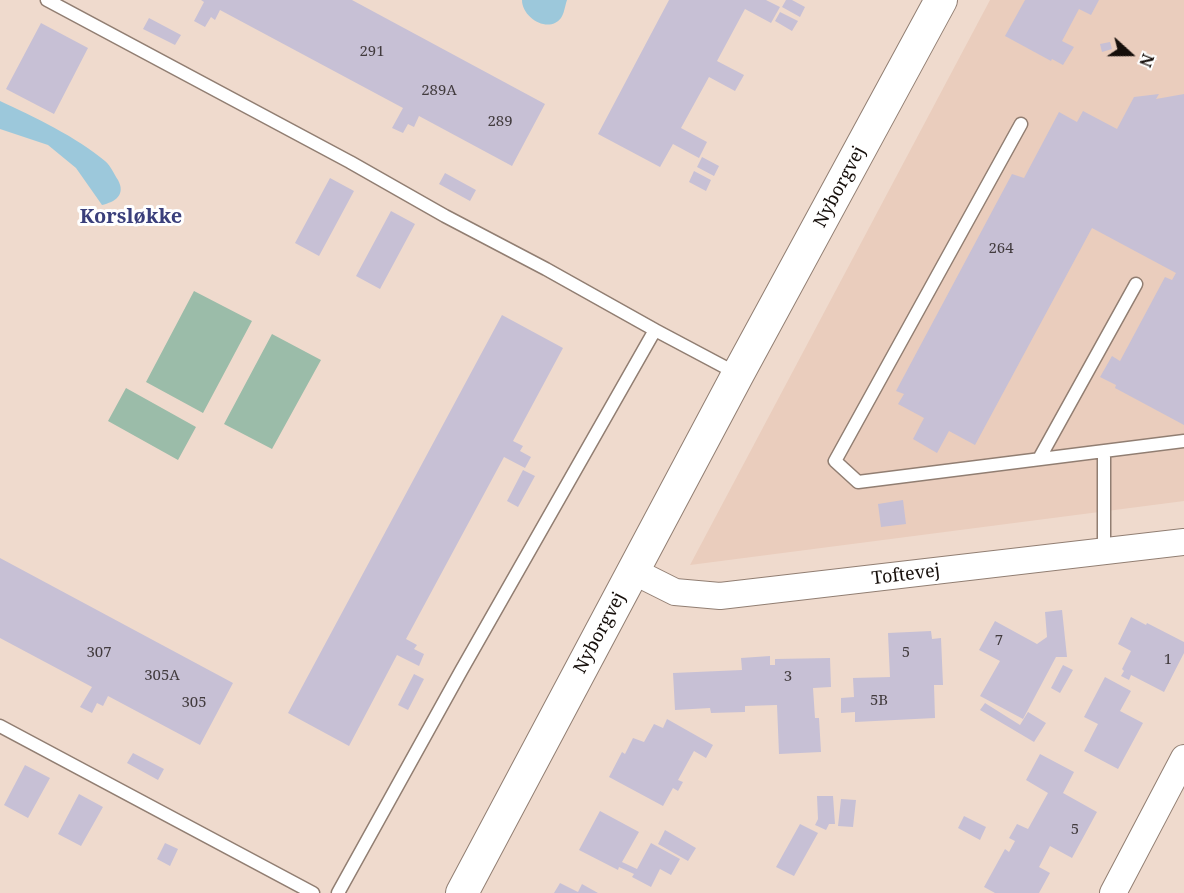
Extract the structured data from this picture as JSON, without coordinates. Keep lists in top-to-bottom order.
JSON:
{
  "streets": {
    "street": ["Nyborgvej", "Toftevej"]
  },
  "crossings": [
    ["Nyborgvej", "Toftevej"]
  ],
  "districts": ["Korsløkke"],
  "house_numbers": [
    "291",
    "289A",
    "289",
    "264",
    "7",
    "307",
    "5",
    "1",
    "305A",
    "3",
    "5B",
    "305",
    "5"
  ],
  "north": "right"
}
